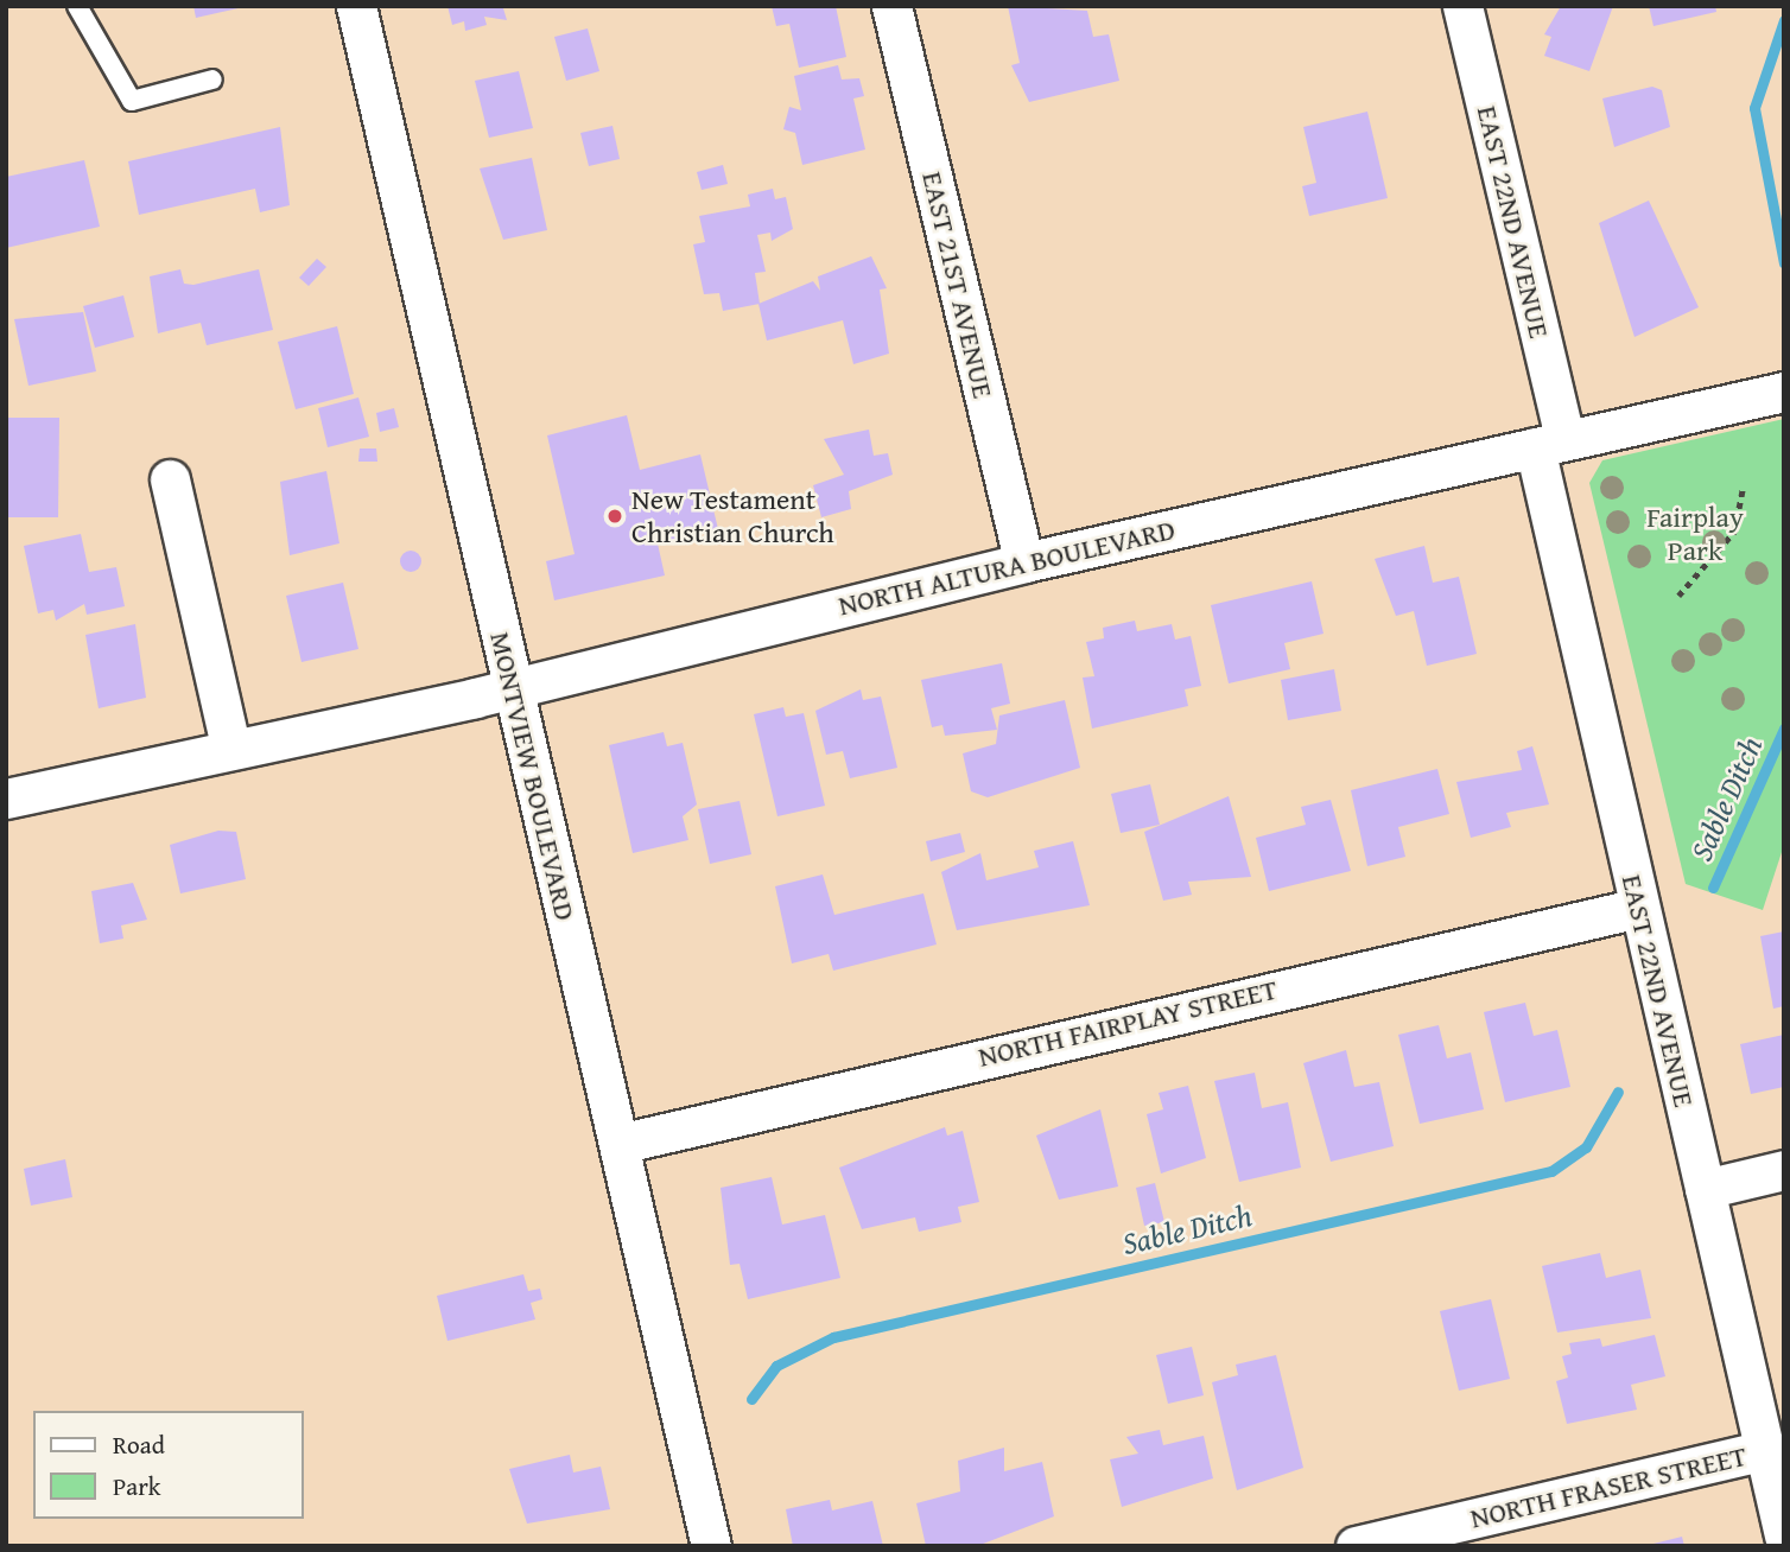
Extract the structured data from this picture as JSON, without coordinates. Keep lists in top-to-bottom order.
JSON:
{
  "streets": {
    "street": [
      "EAST 22ND AVENUE",
      "EAST 21ST AVENUE",
      "NORTH ALTURA BOULEVARD",
      "MONTVIEW BOULEVARD",
      "NORTH FAIRPLAY STREET",
      "NORTH FRASER STREET"
    ]
  },
  "crossings": [
    ["EAST 22ND AVENUE", "NORTH ALTURA BOULEVARD"],
    ["EAST 22ND AVENUE", "NORTH FAIRPLAY STREET"],
    ["EAST 22ND AVENUE", "NORTH FRASER STREET"],
    ["EAST 21ST AVENUE", "NORTH ALTURA BOULEVARD"],
    ["NORTH ALTURA BOULEVARD", "MONTVIEW BOULEVARD"],
    ["MONTVIEW BOULEVARD", "NORTH FAIRPLAY STREET"]
  ],
  "water": ["Sable Ditch"],
  "parks": ["Fairplay Park"],
  "places": ["New Testament Christian Church"],
  "legend": ["Road", "Park"]
}
